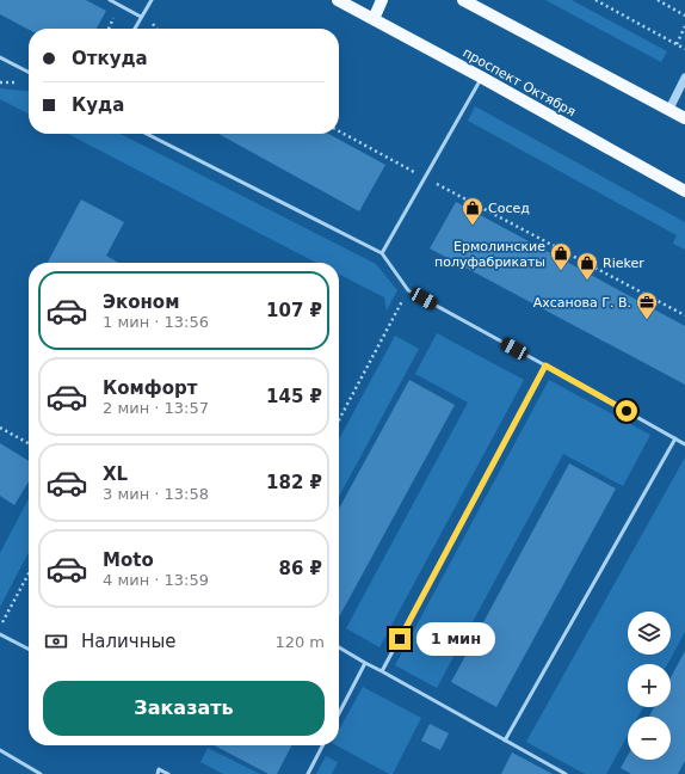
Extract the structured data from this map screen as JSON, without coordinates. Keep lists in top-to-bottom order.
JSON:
{
  "streets": {
    "main road": ["проспект Октября"]
  },
  "places": {
    "shop": ["Сосед", "Ермолинские полуфабрикаты", "Rieker"],
    "office": ["Ахсанова Г. В."]
  },
  "page": {
    "banner": ["Откуда", "Куда"],
    "list": [
      {
        "name": "Эконом",
        "note": "1 мин · 13:56",
        "value": "107 ₽"
      },
      {
        "name": "Комфорт",
        "note": "2 мин · 13:57",
        "value": "145 ₽"
      },
      {
        "name": "XL",
        "note": "3 мин · 13:58",
        "value": "182 ₽"
      },
      {
        "name": "Moto",
        "note": "4 мин · 13:59",
        "value": "86 ₽"
      }
    ],
    "map_buttons": ["+", "−"],
    "pay": ["Наличные", "120 m"],
    "bubble": "1 мин",
    "buttons": "Заказать"
  }
}
